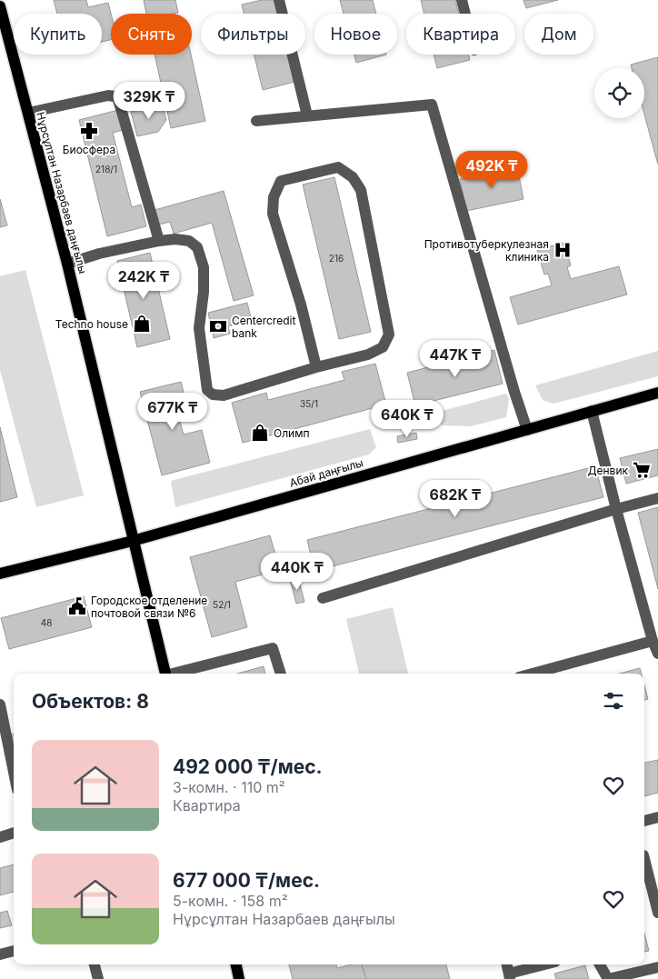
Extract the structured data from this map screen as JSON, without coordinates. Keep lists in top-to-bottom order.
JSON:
{
  "streets": {
    "main road": ["Нұрсұлтан Назарбаев даңғылы", "Абай даңғылы"]
  },
  "crossings": [
    ["Нұрсұлтан Назарбаев даңғылы", "Абай даңғылы"]
  ],
  "places": {
    "pharmacy": ["Биосфера"],
    "hospital": ["Противотуберкулезная клиника"],
    "shop": ["Techno house", "Олимп"],
    "bank": ["Centercredit bank"],
    "supermarket": ["Денвик"],
    "public building": ["Городское отделение почтовой связи №6"]
  },
  "house_numbers": [
    "218/1",
    "216",
    "35/1",
    "52/1",
    "48"
  ],
  "page": {
    "chip": [
      "Купить",
      "Снять",
      "Фильтры",
      "Новое",
      "Квартира",
      "Дом"
    ],
    "price": [
      "329K ₸",
      "492K ₸",
      "242K ₸",
      "447K ₸",
      "677K ₸",
      "640K ₸",
      "682K ₸",
      "440K ₸"
    ],
    "heading": "Объектов: 8",
    "list": [
      {
        "name": "492 000 ₸/мес.",
        "note": "3-комн. · 110 m² · Квартира"
      },
      {
        "name": "677 000 ₸/мес.",
        "note": "5-комн. · 158 m² · Нұрсұлтан Назарбаев даңғылы"
      }
    ]
  }
}
